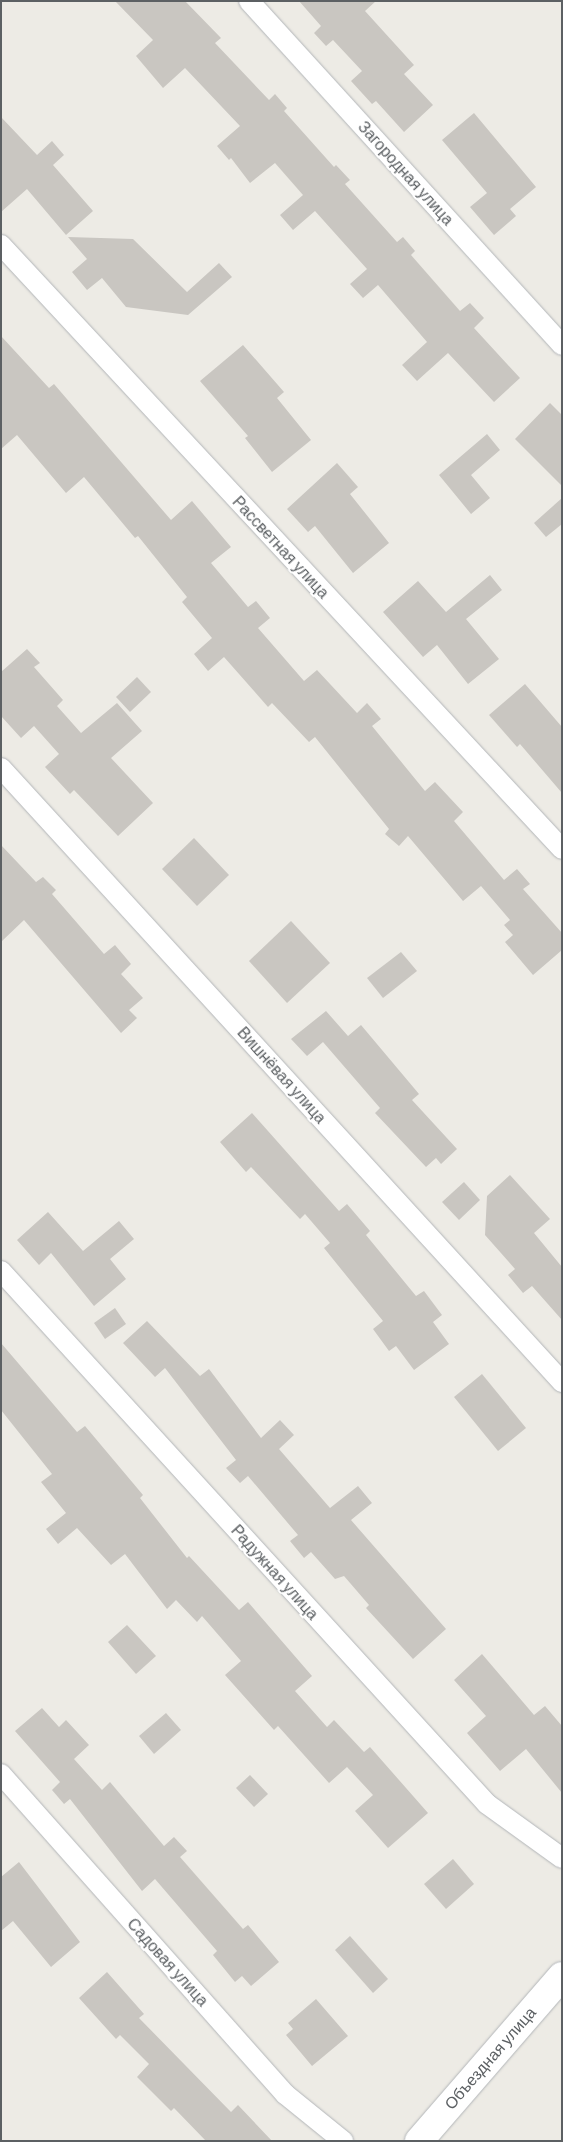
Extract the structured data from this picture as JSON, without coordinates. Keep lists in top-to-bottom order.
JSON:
{
  "streets": {
    "main road": ["Объездная улица"],
    "street": [
      "Загородная улица",
      "Рассветная улица",
      "Вишнёвая улица",
      "Радужная улица",
      "Садовая улица"
    ]
  }
}
